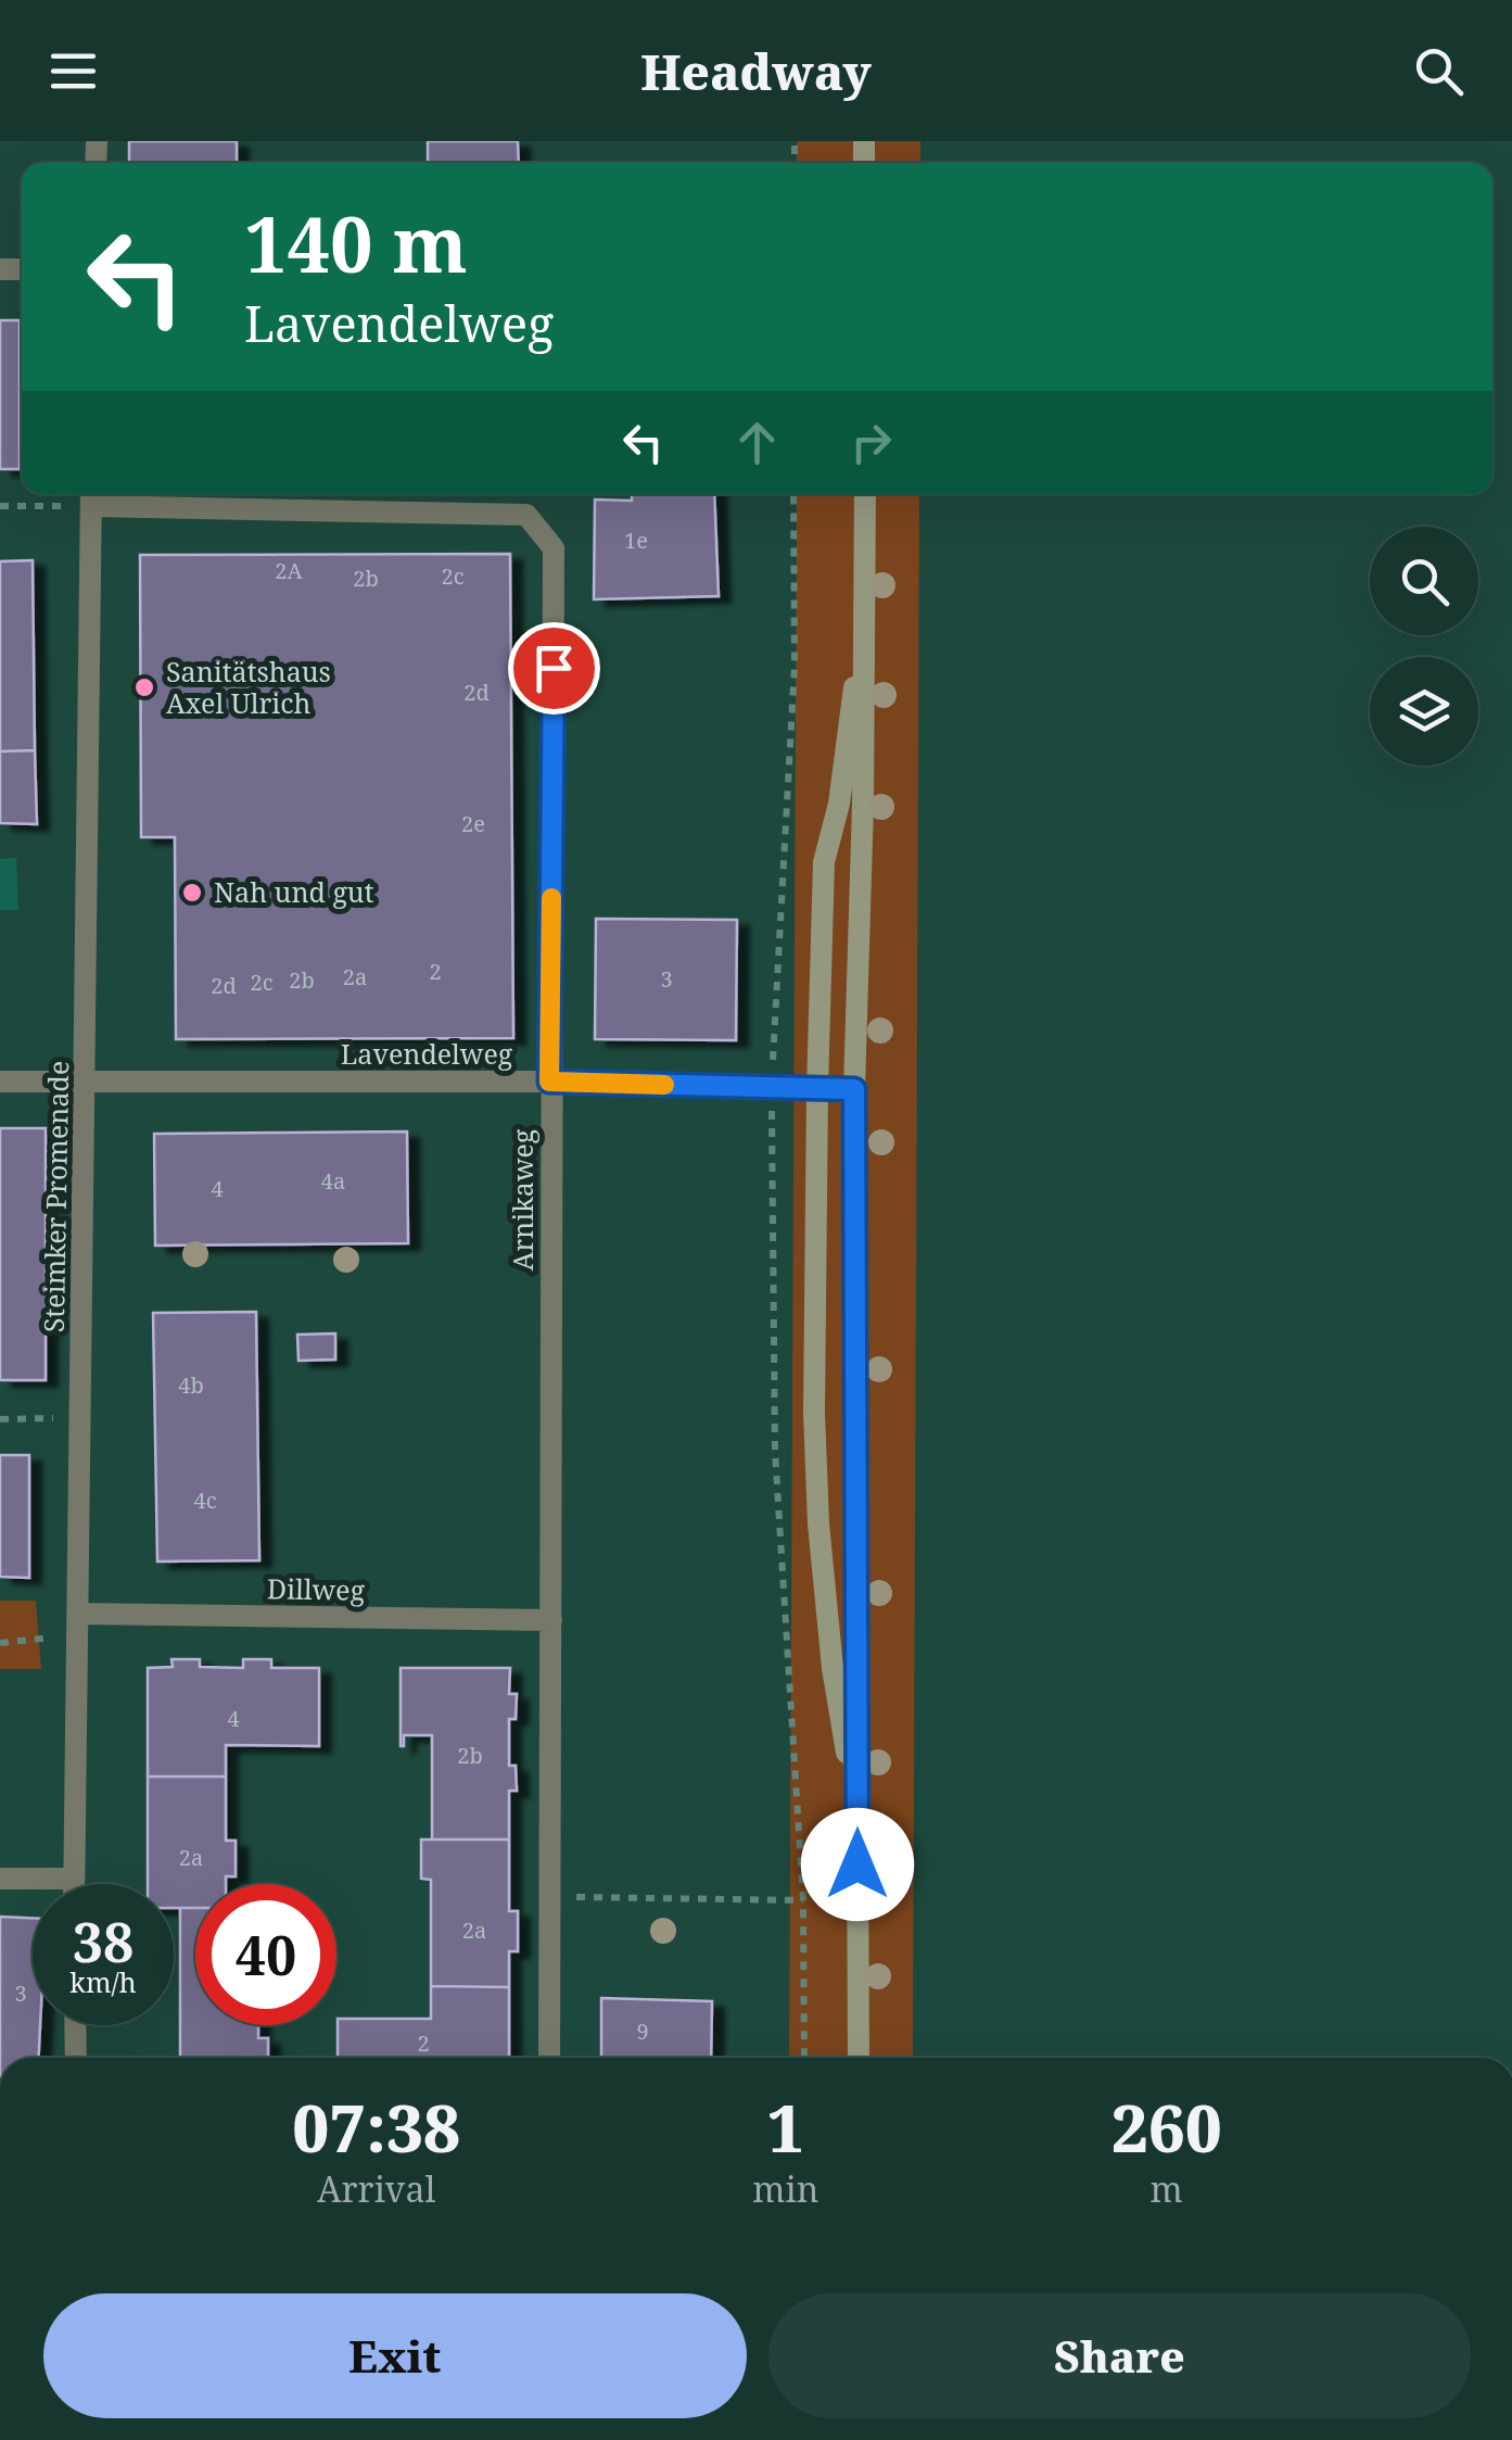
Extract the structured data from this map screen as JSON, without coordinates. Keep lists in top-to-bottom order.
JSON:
{
  "streets": {
    "street": [
      "Lavendelweg",
      "Steimker Promenade",
      "Arnikaweg",
      "Dillweg"
    ]
  },
  "crossings": [
    ["Lavendelweg", "Steimker Promenade"],
    ["Lavendelweg", "Arnikaweg"],
    ["Steimker Promenade", "Arnikaweg"],
    ["Steimker Promenade", "Dillweg"],
    ["Arnikaweg", "Dillweg"]
  ],
  "places": ["Sanitätshaus Axel Ulrich", "Nah und gut"],
  "house_numbers": [
    "1e",
    "2A",
    "2c",
    "2b",
    "2d",
    "2e",
    "2",
    "2a",
    "3",
    "2b",
    "2c",
    "2d",
    "4a",
    "4",
    "4b",
    "4c",
    "4",
    "2b",
    "2a",
    "2a",
    "3",
    "9",
    "2"
  ],
  "page": {
    "header": "Headway",
    "turn": ["140 m", "Lavendelweg"],
    "speed": "38 km/h",
    "limit": "40",
    "eta": [
      "07:38",
      "Arrival",
      "1",
      "min",
      "260",
      "m"
    ],
    "buttons": ["Exit", "Share"]
  }
}
